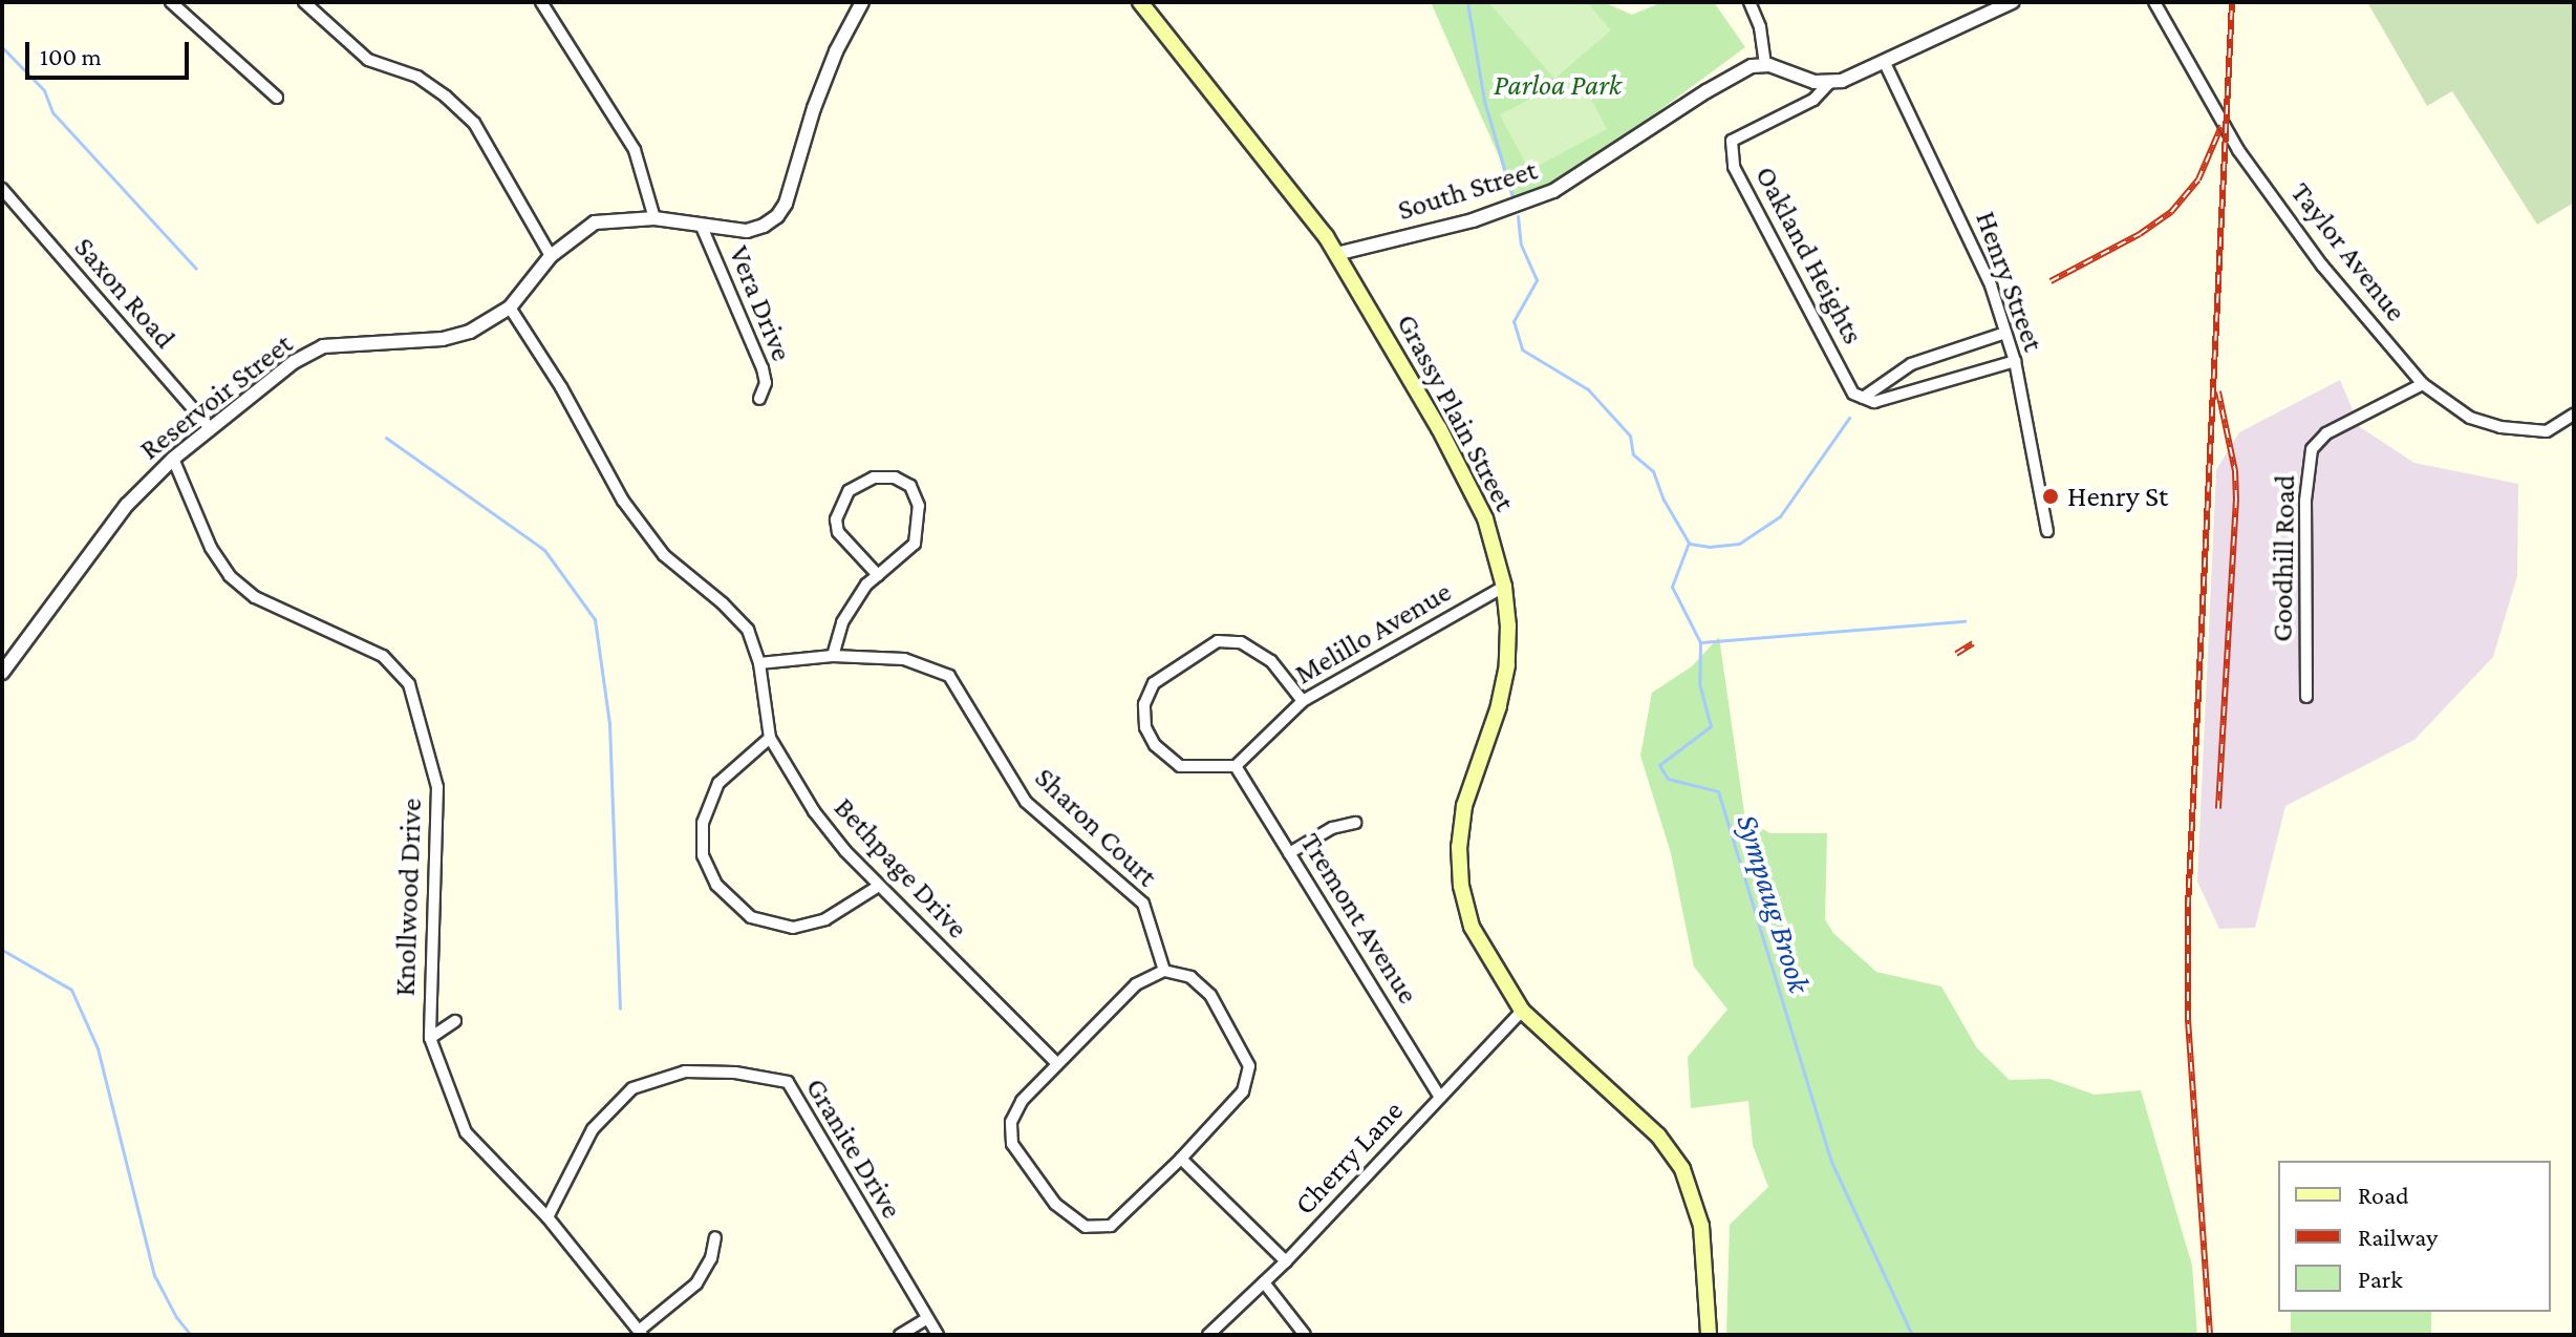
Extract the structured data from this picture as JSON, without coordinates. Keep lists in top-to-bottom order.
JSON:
{
  "streets": {
    "main road": ["Grassy Plain Street"],
    "street": [
      "South Street",
      "Taylor Avenue",
      "Oakland Heights",
      "Henry Street",
      "Saxon Road",
      "Vera Drive",
      "Reservoir Street",
      "Goodhill Road",
      "Melillo Avenue",
      "Sharon Court",
      "Bethpage Drive",
      "Knollwood Drive",
      "Tremont Avenue",
      "Granite Drive",
      "Cherry Lane"
    ]
  },
  "crossings": [
    ["South Street", "Grassy Plain Street"],
    ["Taylor Avenue", "Goodhill Road"],
    ["Saxon Road", "Reservoir Street"],
    ["Vera Drive", "Reservoir Street"],
    ["Reservoir Street", "Bethpage Drive"],
    ["Reservoir Street", "Knollwood Drive"],
    ["Grassy Plain Street", "Melillo Avenue"],
    ["Grassy Plain Street", "Cherry Lane"],
    ["Melillo Avenue", "Tremont Avenue"],
    ["Sharon Court", "Bethpage Drive"],
    ["Knollwood Drive", "Granite Drive"],
    ["Tremont Avenue", "Cherry Lane"]
  ],
  "water": ["Sympaug Brook"],
  "parks": ["Parloa Park"],
  "places": ["Henry St"],
  "legend": ["Road", "Railway", "Park"],
  "scale_bar": "100 m"
}
